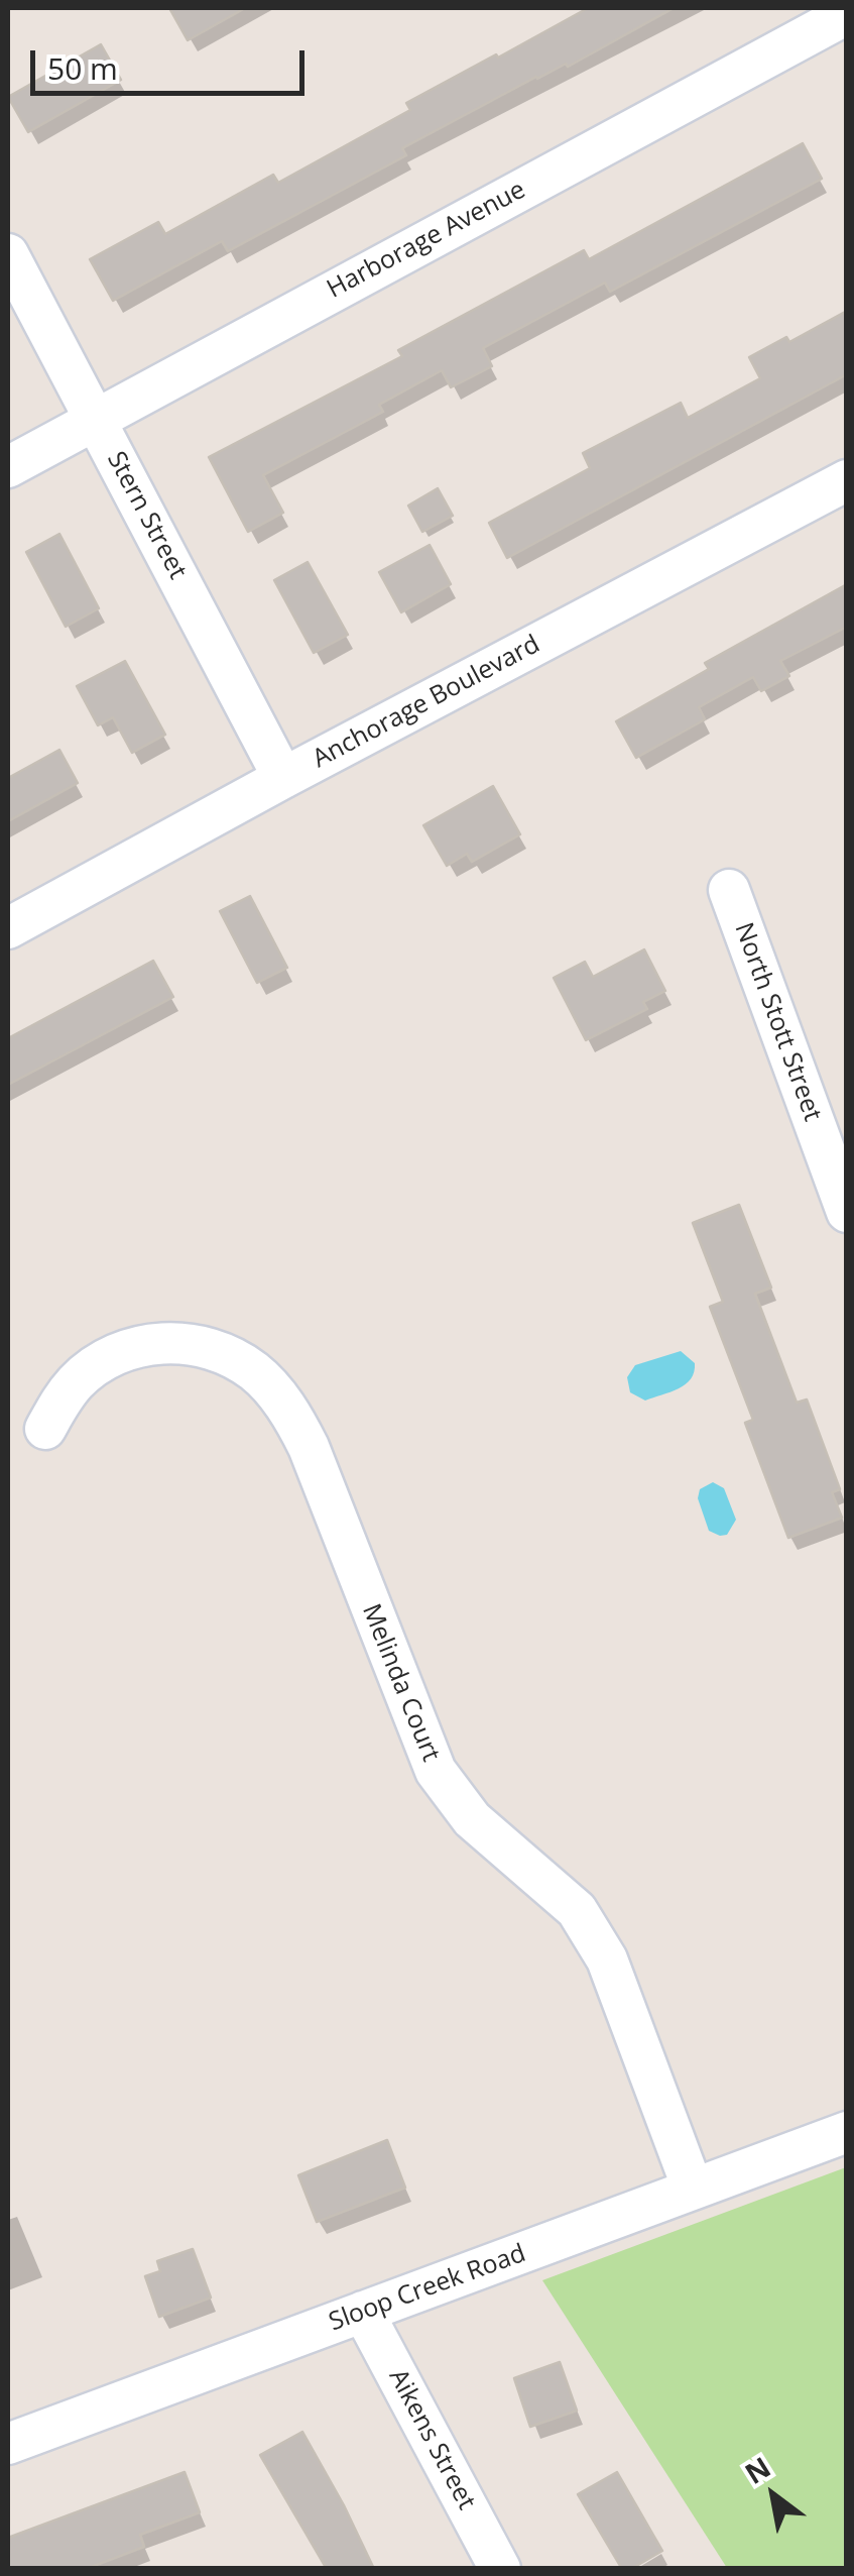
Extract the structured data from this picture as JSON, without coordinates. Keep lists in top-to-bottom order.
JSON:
{
  "streets": {
    "street": [
      "Harborage Avenue",
      "Stern Street",
      "Anchorage Boulevard",
      "North Stott Street",
      "Melinda Court",
      "Sloop Creek Road",
      "Aikens Street"
    ]
  },
  "crossings": [
    ["Harborage Avenue", "Stern Street"],
    ["Stern Street", "Anchorage Boulevard"],
    ["Melinda Court", "Sloop Creek Road"],
    ["Sloop Creek Road", "Aikens Street"]
  ],
  "scale_bar": "50 m",
  "north": "top left"
}
